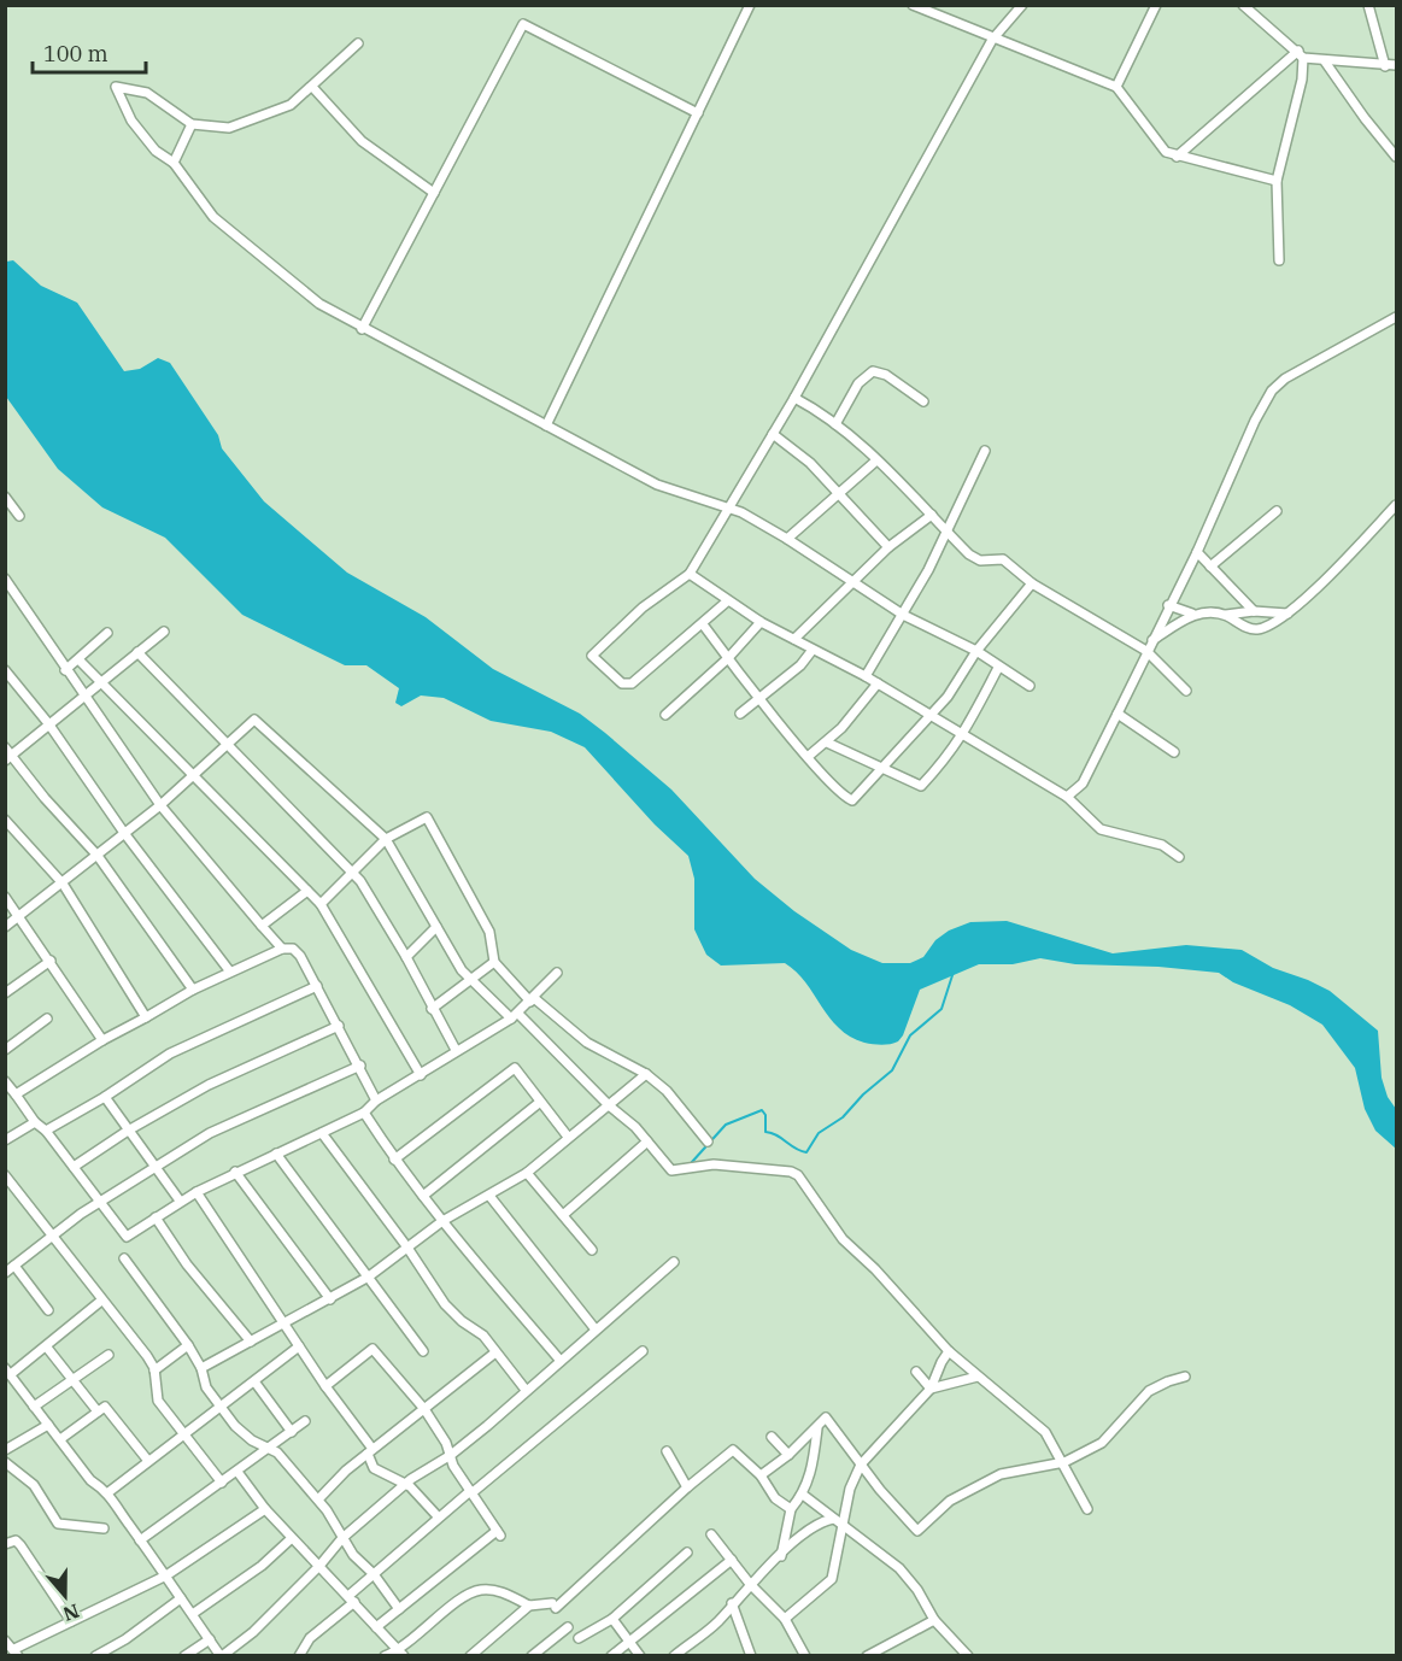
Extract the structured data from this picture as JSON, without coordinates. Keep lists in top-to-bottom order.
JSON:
{
  "scale_bar": "100 m",
  "north": "bottom"
}
